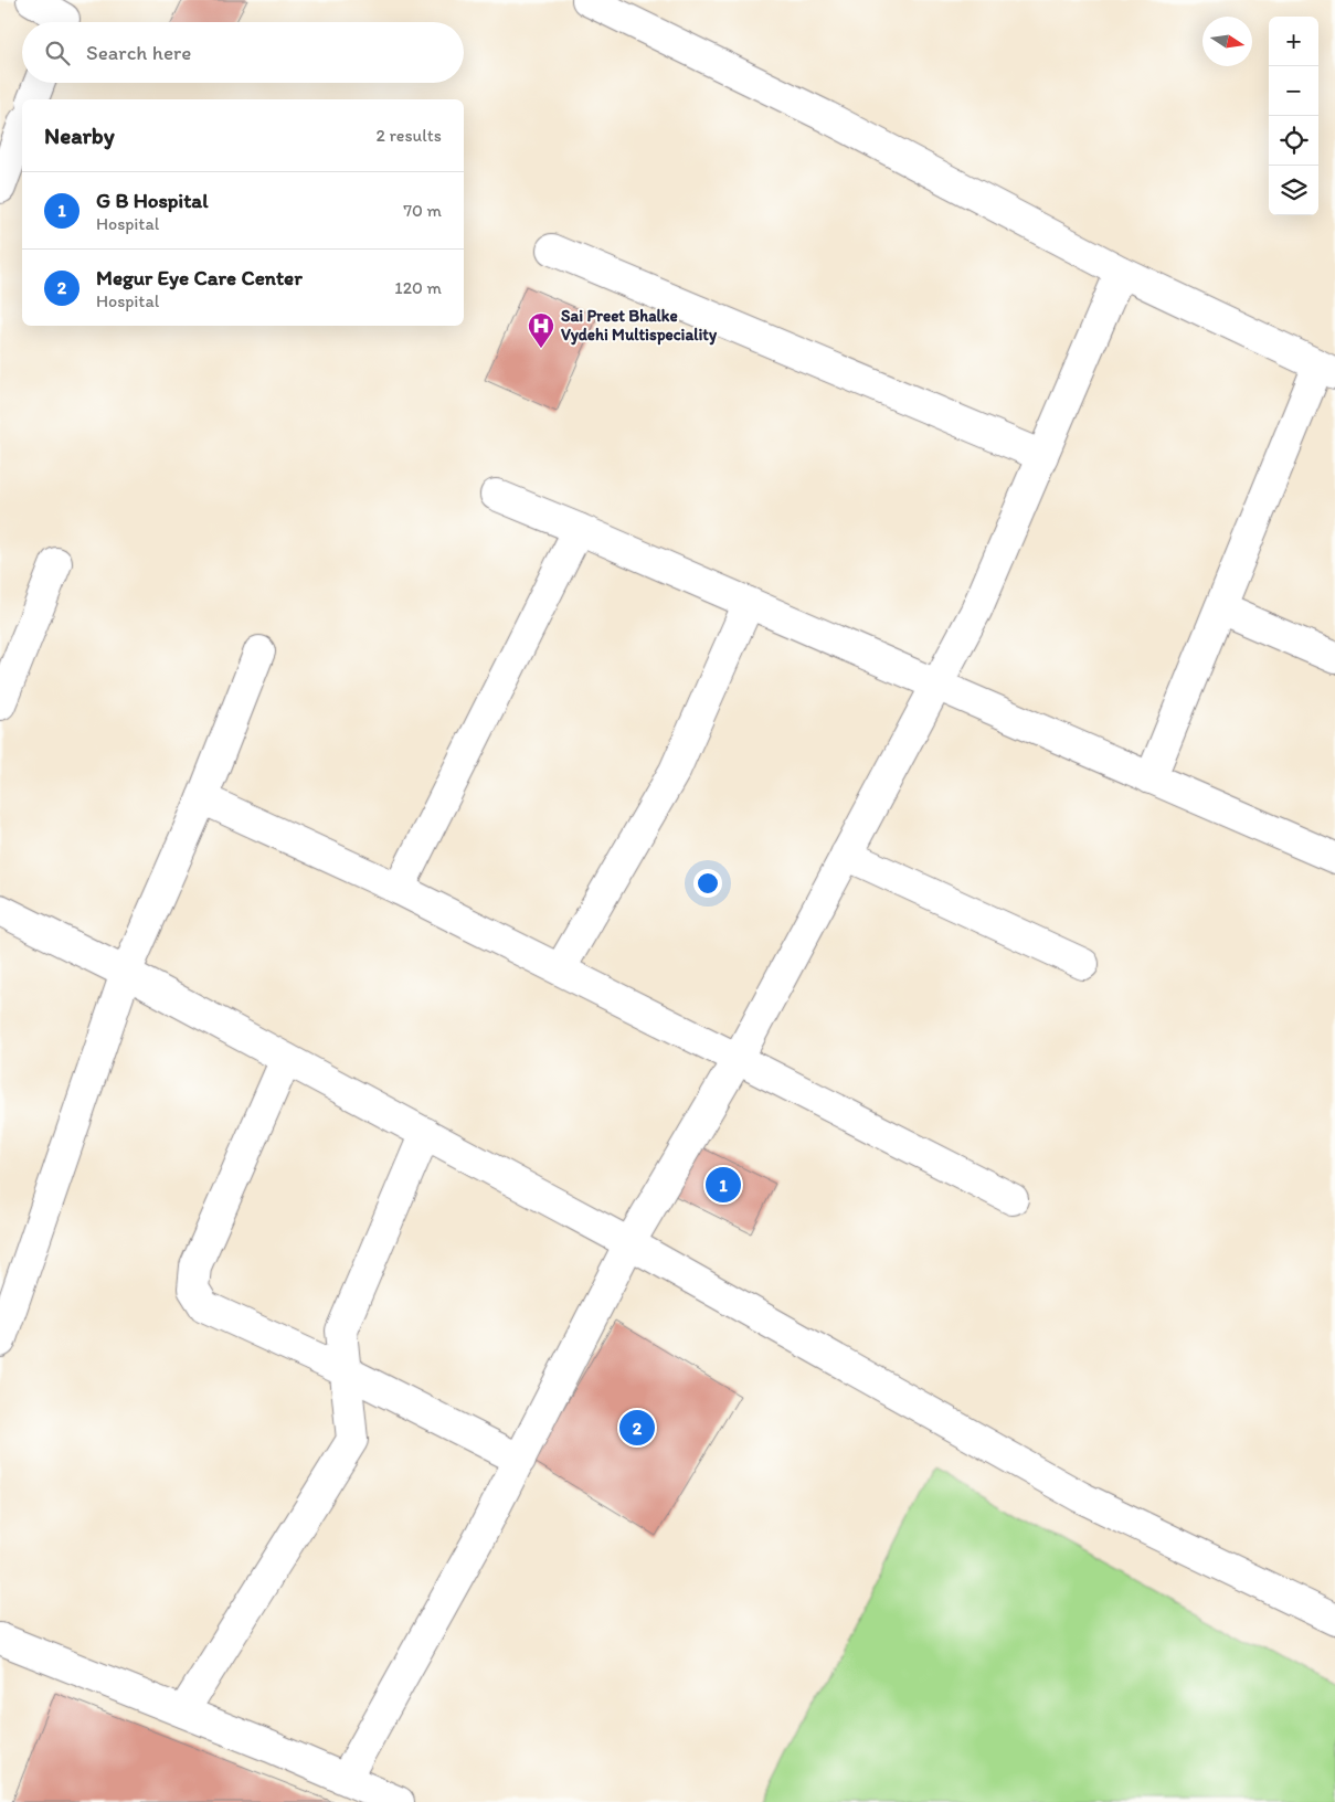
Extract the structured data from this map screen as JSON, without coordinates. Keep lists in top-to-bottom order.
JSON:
{
  "places": {
    "hospital": ["Sai Preet Bhalke Vydehi Multispeciality"]
  },
  "north": "right",
  "page": {
    "map_buttons": ["+", "−"],
    "search": "Search here",
    "heading": ["Nearby", "2 results"],
    "list": [
      {
        "mark": "1",
        "name": "G B Hospital",
        "note": "Hospital",
        "value": "70 m"
      },
      {
        "mark": "2",
        "name": "Megur Eye Care Center",
        "note": "Hospital",
        "value": "120 m"
      }
    ],
    "pins": ["1", "2"]
  }
}
